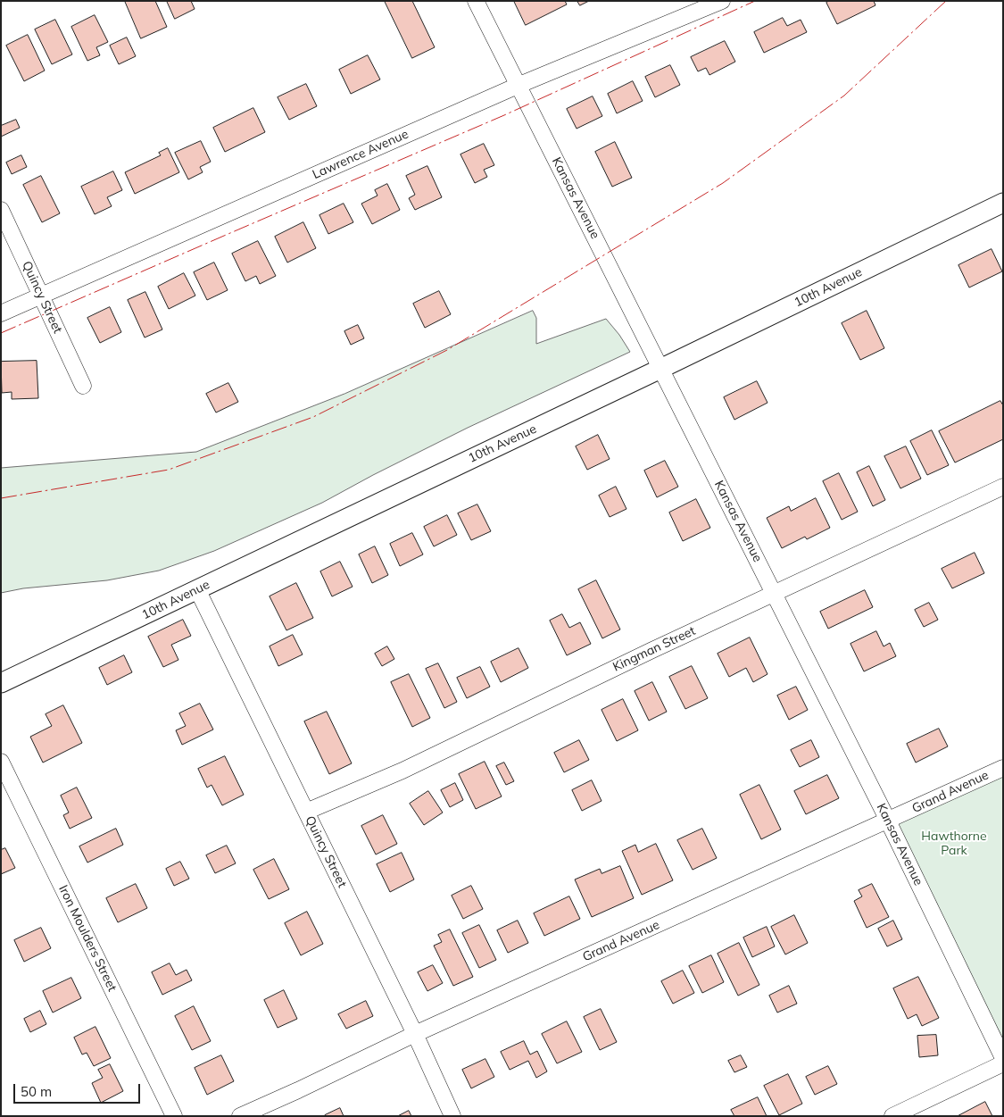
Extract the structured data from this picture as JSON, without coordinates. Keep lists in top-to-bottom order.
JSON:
{
  "streets": {
    "street": [
      "Lawrence Avenue",
      "Kansas Avenue",
      "10th Avenue",
      "Quincy Street",
      "Kingman Street",
      "Grand Avenue",
      "Iron Moulders Street"
    ]
  },
  "crossings": [
    ["Lawrence Avenue", "Kansas Avenue"],
    ["Lawrence Avenue", "Quincy Street"],
    ["Kansas Avenue", "10th Avenue"],
    ["Kansas Avenue", "Kingman Street"],
    ["Kansas Avenue", "Grand Avenue"],
    ["10th Avenue", "Quincy Street"],
    ["Quincy Street", "Kingman Street"],
    ["Quincy Street", "Grand Avenue"]
  ],
  "parks": ["Hawthorne Park"],
  "scale_bar": "50 m"
}
